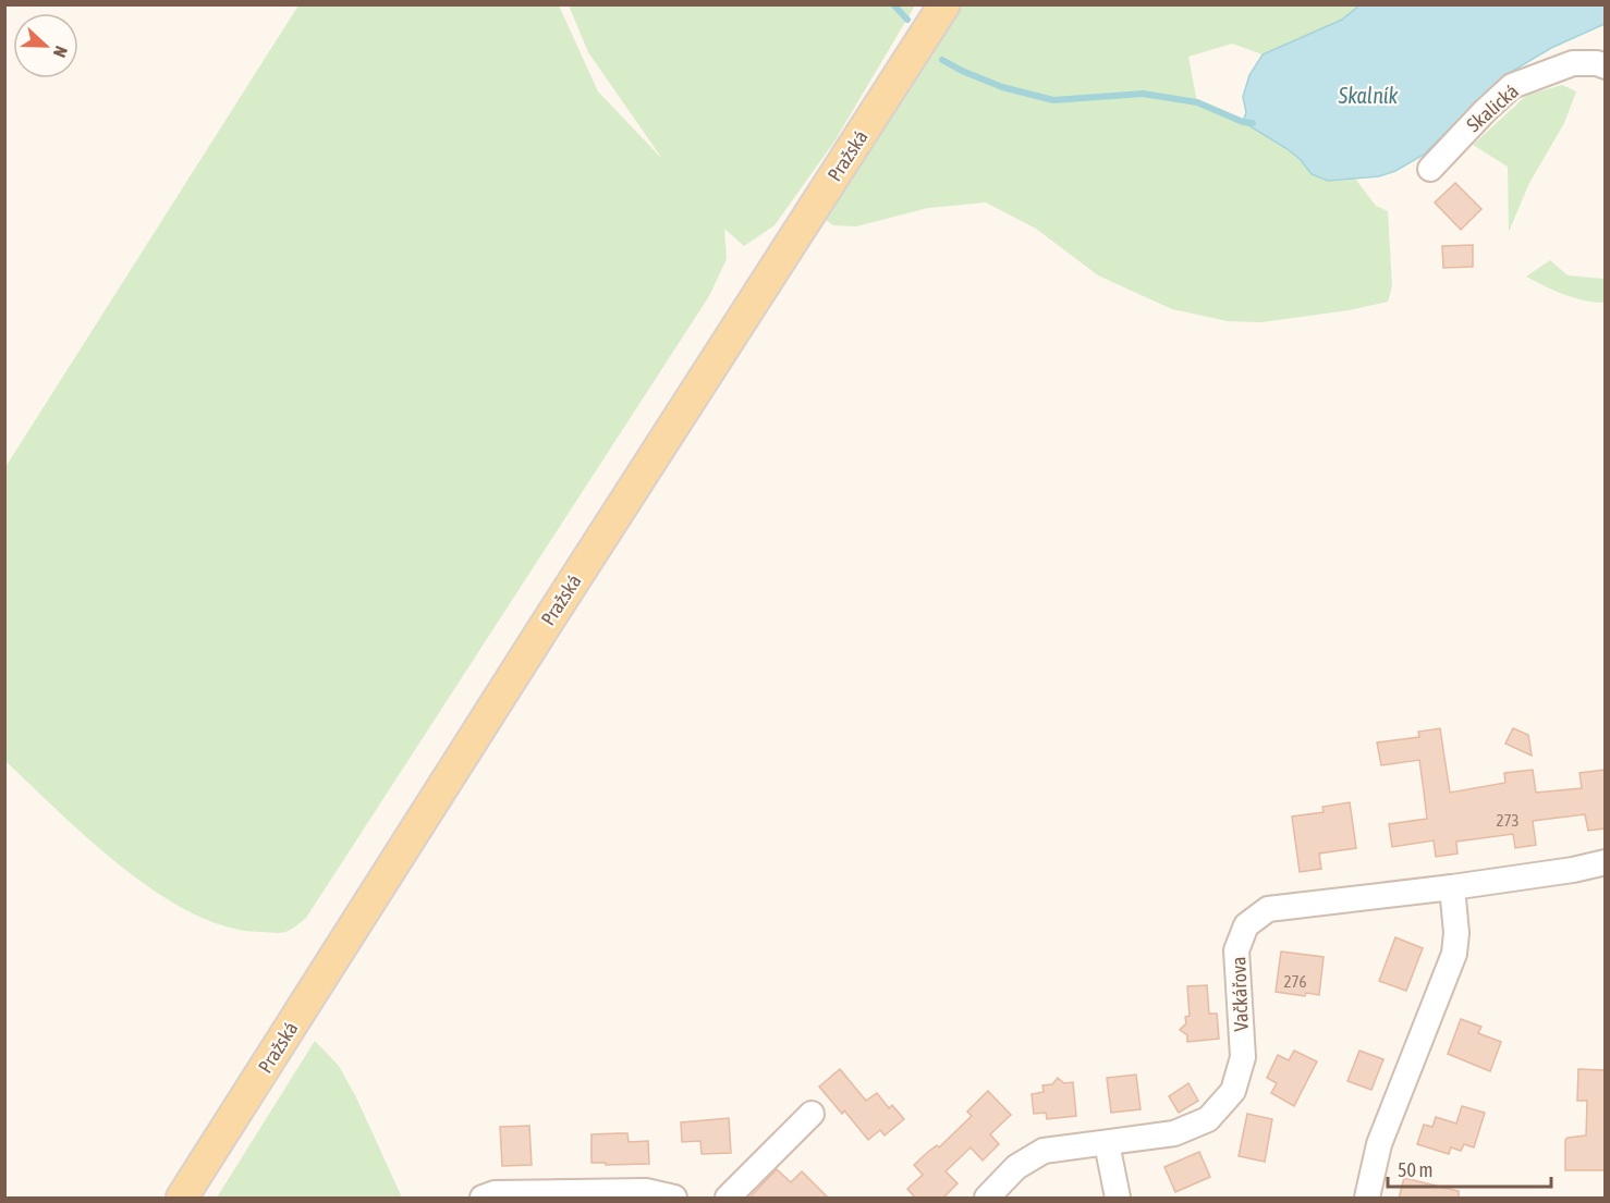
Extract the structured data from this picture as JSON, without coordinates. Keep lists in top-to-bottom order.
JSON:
{
  "streets": {
    "main road": ["Pražská"],
    "street": ["Skalická", "Vačkářova"]
  },
  "water": ["Skalník"],
  "house_numbers": ["273", "276"],
  "scale_bar": "50 m",
  "north": "right"
}
